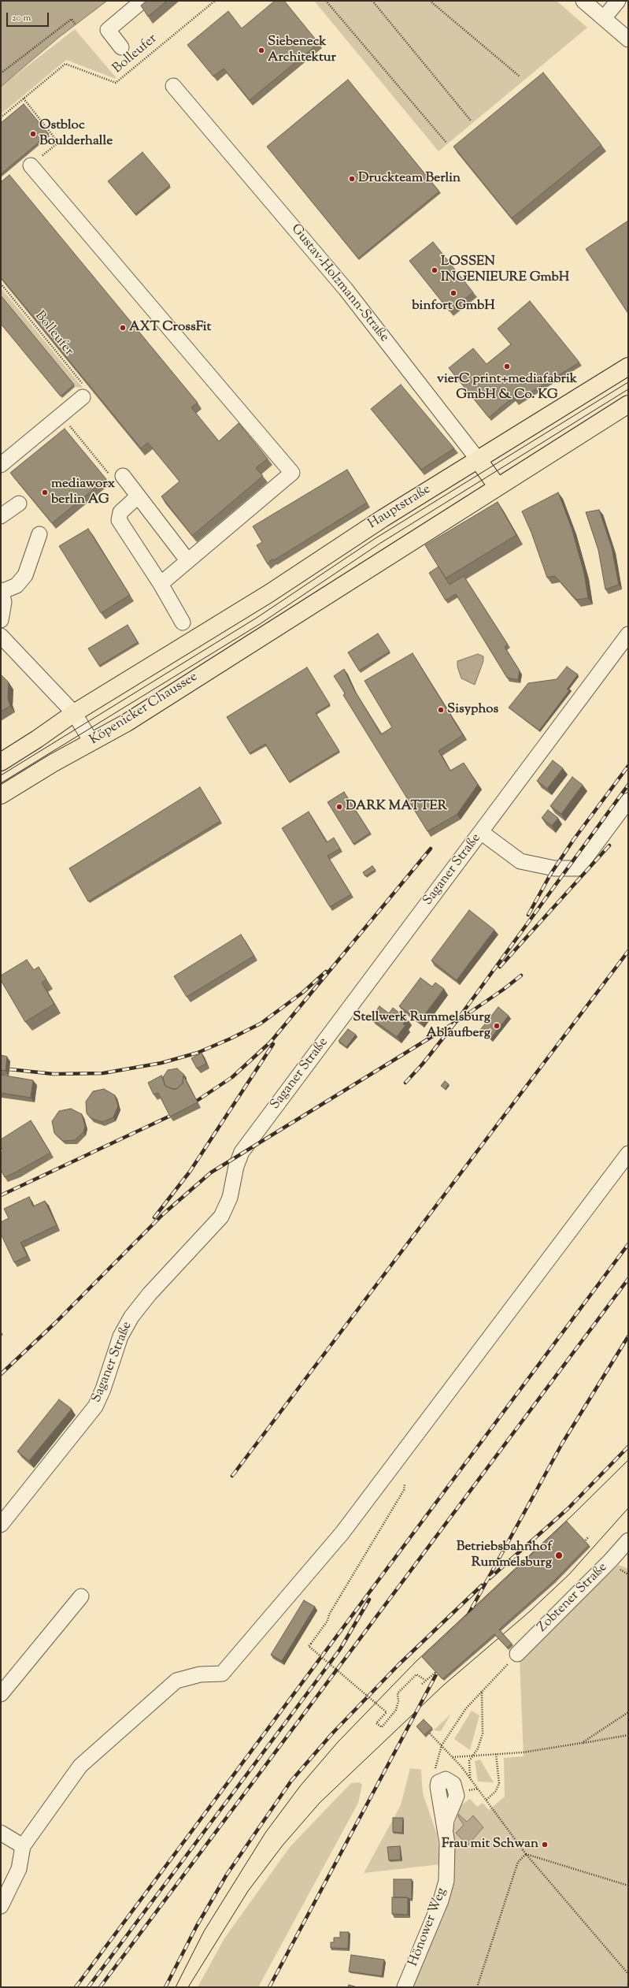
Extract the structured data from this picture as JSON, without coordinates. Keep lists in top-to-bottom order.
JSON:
{
  "streets": {
    "main road": ["Gustav-Holzmann-Straße", "Hauptstraße", "Köpenicker Chaussee"],
    "street": ["Saganer Straße", "Zobtener Straße", "Hönower Weg"],
    "path": ["Bolleufer"]
  },
  "crossings": [
    ["Gustav-Holzmann-Straße", "Hauptstraße"],
    ["Gustav-Holzmann-Straße", "Köpenicker Chaussee"]
  ],
  "places": [
    "Siebeneck Architektur",
    "Ostbloc Boulderhalle",
    "Druckteam Berlin",
    "LOSSEN INGENIEURE GmbH",
    "binfort GmbH",
    "AXT CrossFit",
    "vierC print+mediafabrik GmbH & Co. KG",
    "mediaworx berlin AG",
    "Sisyphos",
    "DARK MATTER",
    "Stellwerk Rummelsburg Ablaufberg",
    "Betriebsbahnhof Rummelsburg",
    "Frau mit Schwan"
  ],
  "scale_bar": "20 m"
}
